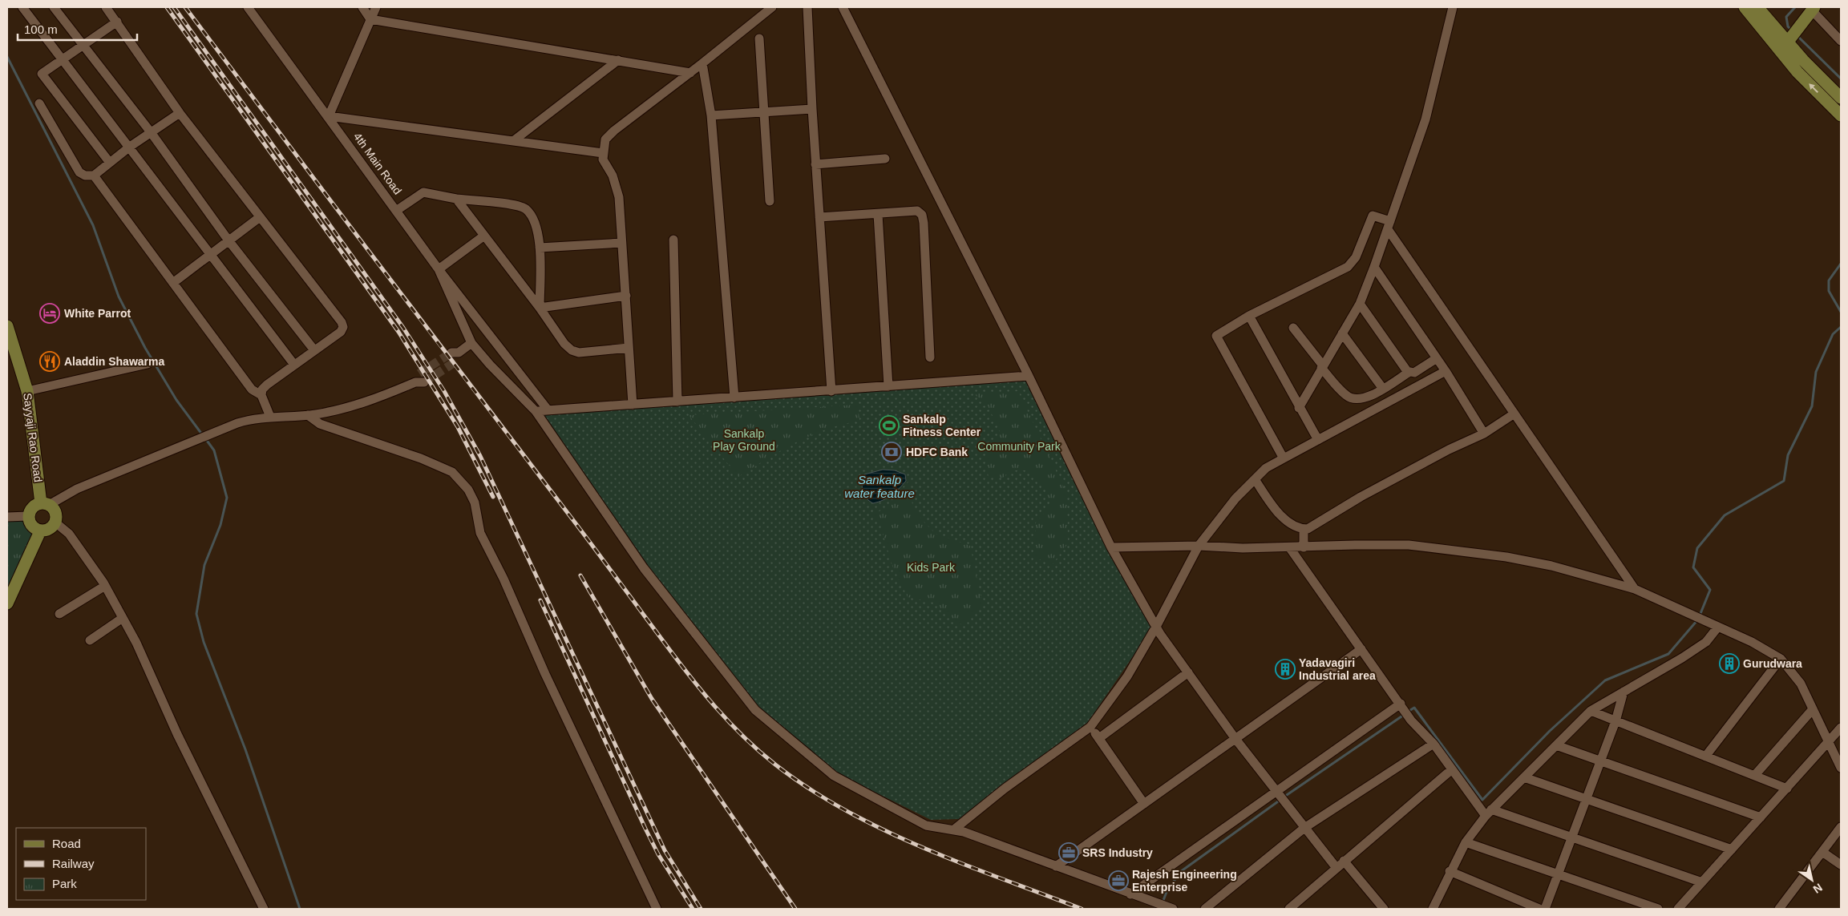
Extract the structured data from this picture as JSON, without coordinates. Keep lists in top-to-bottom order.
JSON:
{
  "streets": {
    "main road": ["Sayyaji Rao Road"],
    "street": ["4th Main Road"]
  },
  "water": ["Sankalp water feature"],
  "parks": ["Sankalp Play Ground", "Community Park", "Kids Park"],
  "places": {
    "hotel": ["White Parrot"],
    "restaurant": ["Aladdin Shawarma"],
    "sports": ["Sankalp Fitness Center"],
    "bank": ["HDFC Bank"],
    "building": ["Gurudwara", "Yadavagiri Industrial area"],
    "office": ["SRS Industry", "Rajesh Engineering Enterprise"]
  },
  "legend": ["Road", "Railway", "Park"],
  "scale_bar": "100 m",
  "north": "bottom right"
}
